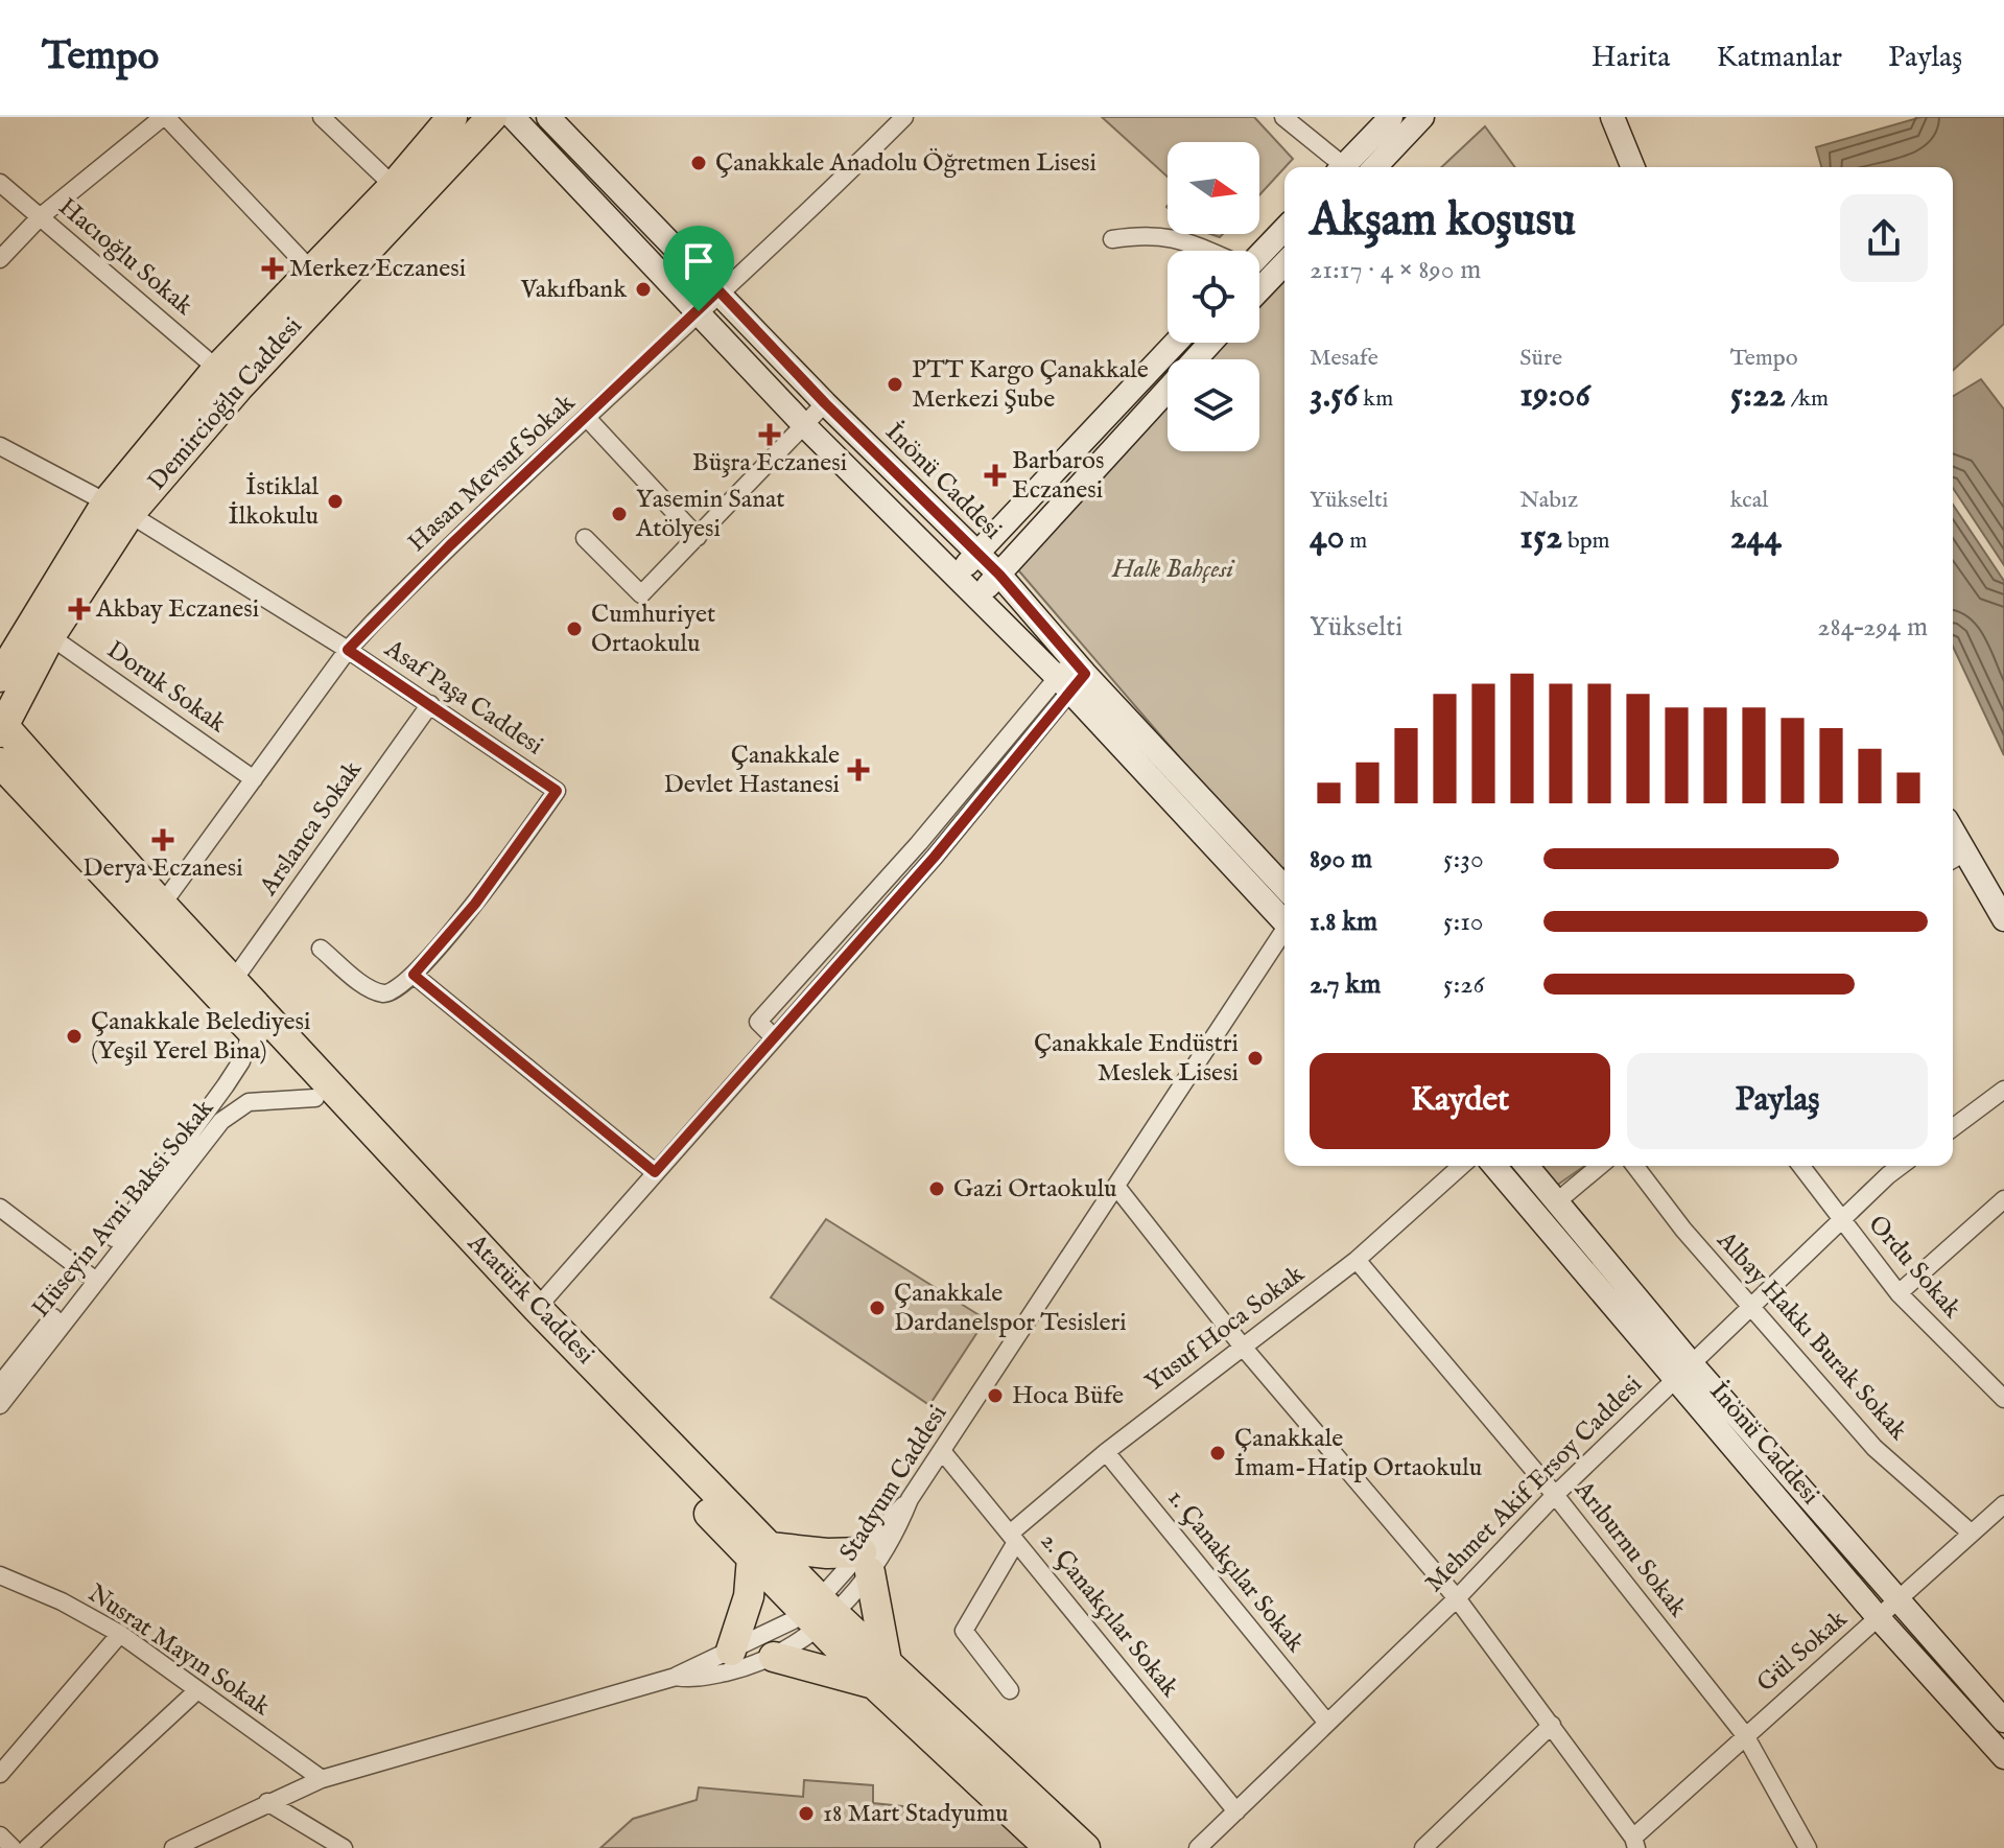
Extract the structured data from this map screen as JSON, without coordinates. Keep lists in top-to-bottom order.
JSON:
{
  "streets": {
    "highway": ["Demircioğlu Caddesi", "Atatürk Caddesi"],
    "main road": ["İnönü Caddesi"],
    "street": [
      "Hacıoğlu Sokak",
      "Hasan Mevsuf Sokak",
      "Doruk Sokak",
      "Asaf Paşa Caddesi",
      "Arslanca Sokak",
      "Hüseyin Avni Baksi Sokak",
      "Ordu Sokak",
      "Yusuf Hoca Sokak",
      "Albay Hakkı Burak Sokak",
      "Stadyum Caddesi",
      "Mehmet Akif Ersoy Caddesi",
      "Arıburnu Sokak",
      "1. Çanakçılar Sokak",
      "2. Çanakçılar Sokak",
      "Nusrat Mayın Sokak",
      "Gül Sokak"
    ]
  },
  "crossings": [
    ["Hacıoğlu Sokak", "Demircioğlu Caddesi"],
    ["Demircioğlu Caddesi", "Doruk Sokak"],
    ["Demircioğlu Caddesi", "Asaf Paşa Caddesi"],
    ["Demircioğlu Caddesi", "Atatürk Caddesi"],
    ["Hasan Mevsuf Sokak", "İnönü Caddesi"],
    ["Hasan Mevsuf Sokak", "Doruk Sokak"],
    ["Hasan Mevsuf Sokak", "Asaf Paşa Caddesi"],
    ["Hasan Mevsuf Sokak", "Atatürk Caddesi"],
    ["İnönü Caddesi", "Mehmet Akif Ersoy Caddesi"],
    ["İnönü Caddesi", "Gül Sokak"],
    ["Asaf Paşa Caddesi", "Arslanca Sokak"],
    ["Arslanca Sokak", "Atatürk Caddesi"],
    ["Hüseyin Avni Baksi Sokak", "Atatürk Caddesi"],
    ["Ordu Sokak", "Mehmet Akif Ersoy Caddesi"],
    ["Atatürk Caddesi", "Stadyum Caddesi"],
    ["Yusuf Hoca Sokak", "Arıburnu Sokak"],
    ["Yusuf Hoca Sokak", "1. Çanakçılar Sokak"],
    ["Yusuf Hoca Sokak", "2. Çanakçılar Sokak"],
    ["Albay Hakkı Burak Sokak", "Mehmet Akif Ersoy Caddesi"],
    ["Albay Hakkı Burak Sokak", "Gül Sokak"],
    ["Stadyum Caddesi", "2. Çanakçılar Sokak"],
    ["Stadyum Caddesi", "Nusrat Mayın Sokak"],
    ["Mehmet Akif Ersoy Caddesi", "Arıburnu Sokak"],
    ["Mehmet Akif Ersoy Caddesi", "1. Çanakçılar Sokak"],
    ["Mehmet Akif Ersoy Caddesi", "2. Çanakçılar Sokak"],
    ["Arıburnu Sokak", "Gül Sokak"]
  ],
  "parks": ["Halk Bahçesi"],
  "places": {
    "other": [
      "Çanakkale Anadolu Öğretmen Lisesi",
      "Vakıfbank",
      "PTT Kargo Çanakkale Merkezi Şube",
      "İstiklal İlkokulu",
      "Yasemin Sanat Atölyesi",
      "Cumhuriyet Ortaokulu",
      "Çanakkale Belediyesi (Yeşil Yerel Bina)",
      "Çanakkale Endüstri Meslek Lisesi",
      "Gazi Ortaokulu",
      "Çanakkale Dardanelspor Tesisleri",
      "Hoca Büfe",
      "Çanakkale İmam-Hatip Ortaokulu",
      "18 Mart Stadyumu"
    ],
    "health": [
      "Merkez Eczanesi",
      "Büşra Eczanesi",
      "Barbaros Eczanesi",
      "Akbay Eczanesi",
      "Çanakkale Devlet Hastanesi",
      "Derya Eczanesi"
    ]
  },
  "north": "right",
  "page": {
    "header": "Tempo",
    "nav": ["Harita", "Katmanlar", "Paylaş"],
    "heading": ["Akşam koşusu", "21:17 · 4 × 890 m"],
    "stats": [
      ["Mesafe", "3.56 km"],
      ["Süre", "19:06"],
      ["Tempo", "5:22 /km"],
      ["Yükselti", "40 m"],
      ["Nabız", "152 bpm"],
      ["kcal", "244"]
    ],
    "chart": ["Yükselti", "284–294 m"],
    "list": [
      {
        "name": "890 m",
        "note": "5:30"
      },
      {
        "name": "1.8 km",
        "note": "5:10"
      },
      {
        "name": "2.7 km",
        "note": "5:26"
      }
    ],
    "buttons": ["Kaydet", "Paylaş"]
  }
}
